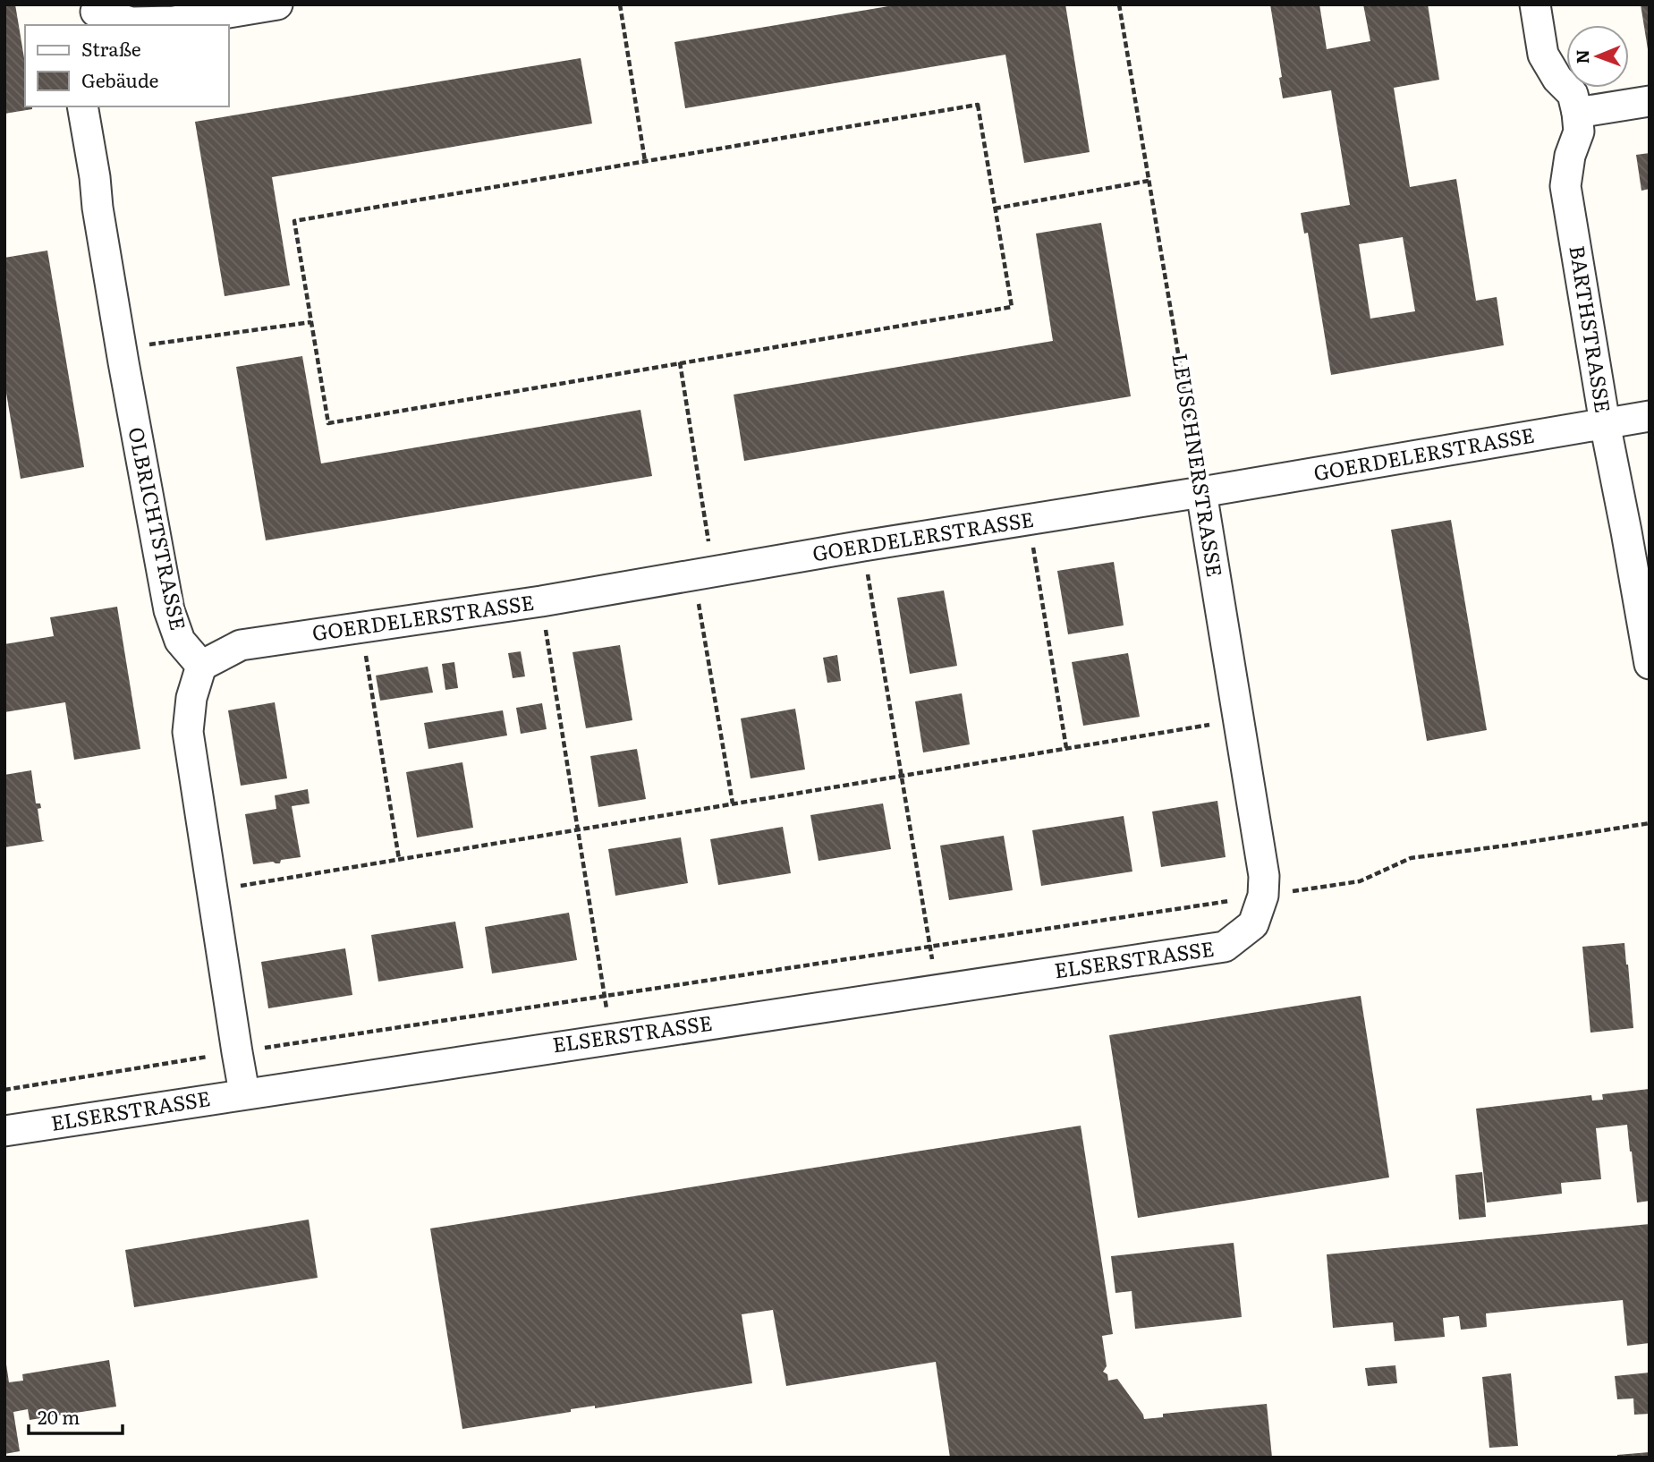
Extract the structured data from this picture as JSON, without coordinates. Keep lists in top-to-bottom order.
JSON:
{
  "streets": {
    "street": [
      "BARTHSTRASSE",
      "GOERDELERSTRASSE",
      "LEUSCHNERSTRASSE",
      "OLBRICHTSTRASSE",
      "ELSERSTRASSE"
    ]
  },
  "crossings": [
    ["BARTHSTRASSE", "GOERDELERSTRASSE"],
    ["GOERDELERSTRASSE", "LEUSCHNERSTRASSE"],
    ["GOERDELERSTRASSE", "OLBRICHTSTRASSE"],
    ["LEUSCHNERSTRASSE", "ELSERSTRASSE"]
  ],
  "legend": ["Straße", "Gebäude"],
  "scale_bar": "20 m",
  "north": "left"
}
